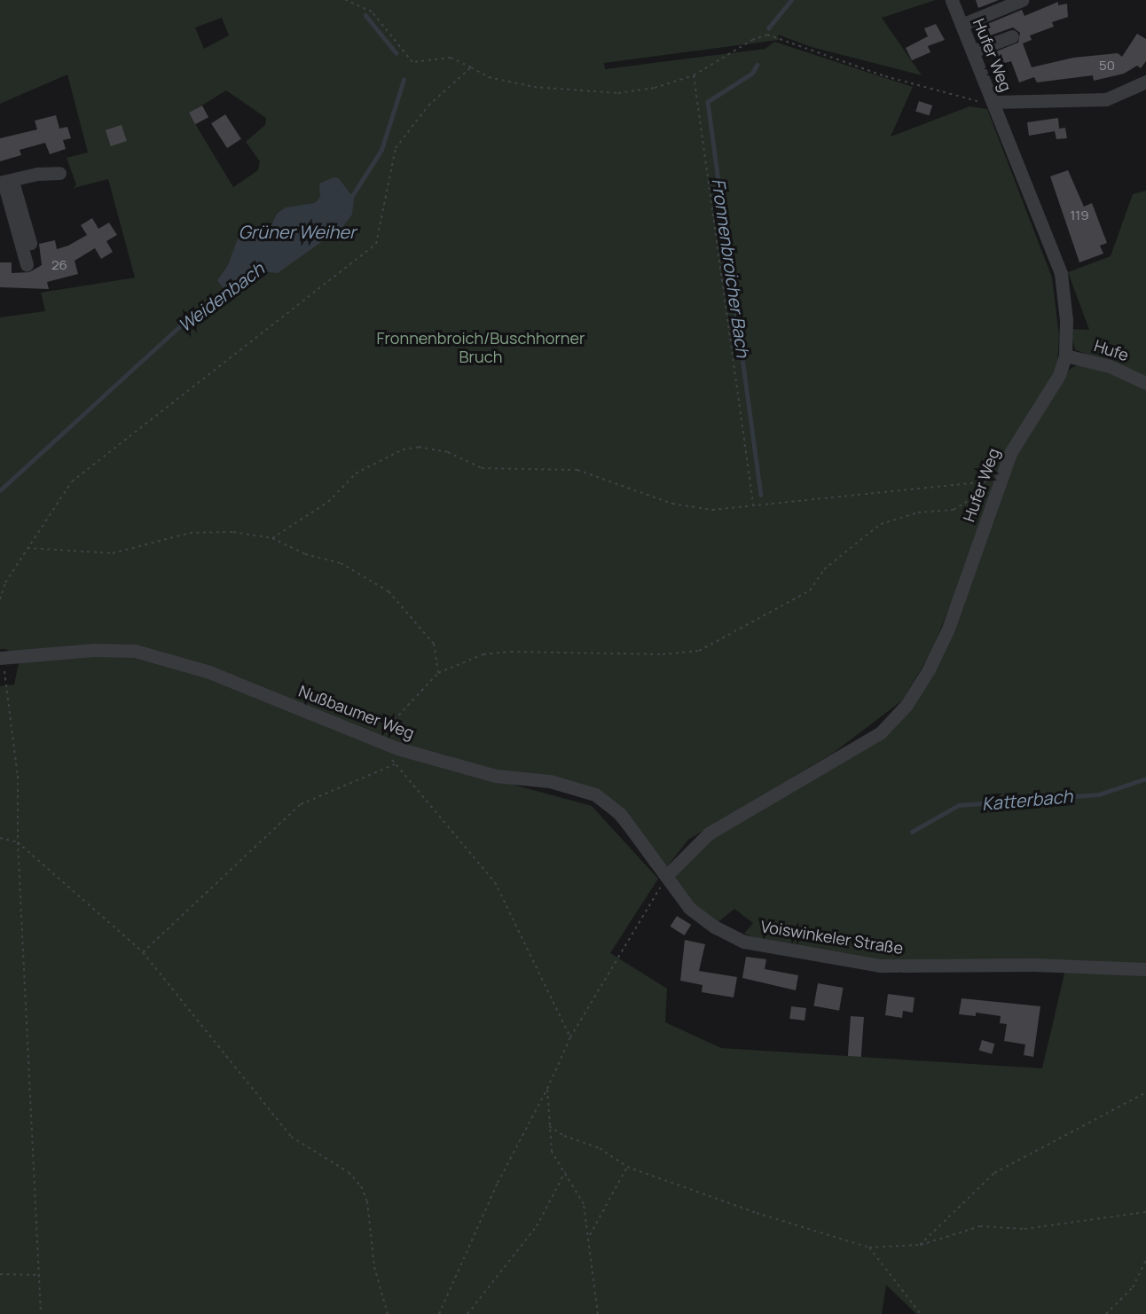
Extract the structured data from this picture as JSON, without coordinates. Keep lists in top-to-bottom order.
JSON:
{
  "streets": {
    "street": [
      "Hufer Weg",
      "Hufe",
      "Nußbaumer Weg",
      "Voiswinkeler Straße"
    ]
  },
  "crossings": [
    ["Hufer Weg", "Hufe"],
    ["Hufer Weg", "Nußbaumer Weg"],
    ["Hufer Weg", "Voiswinkeler Straße"],
    ["Nußbaumer Weg", "Voiswinkeler Straße"]
  ],
  "water": [
    "Grüner Weiher",
    "Fronnenbroicher Bach",
    "Weidenbach",
    "Katterbach"
  ],
  "parks": ["Fronnenbroich/Buschhorner Bruch"],
  "house_numbers": ["50", "119", "26"]
}
